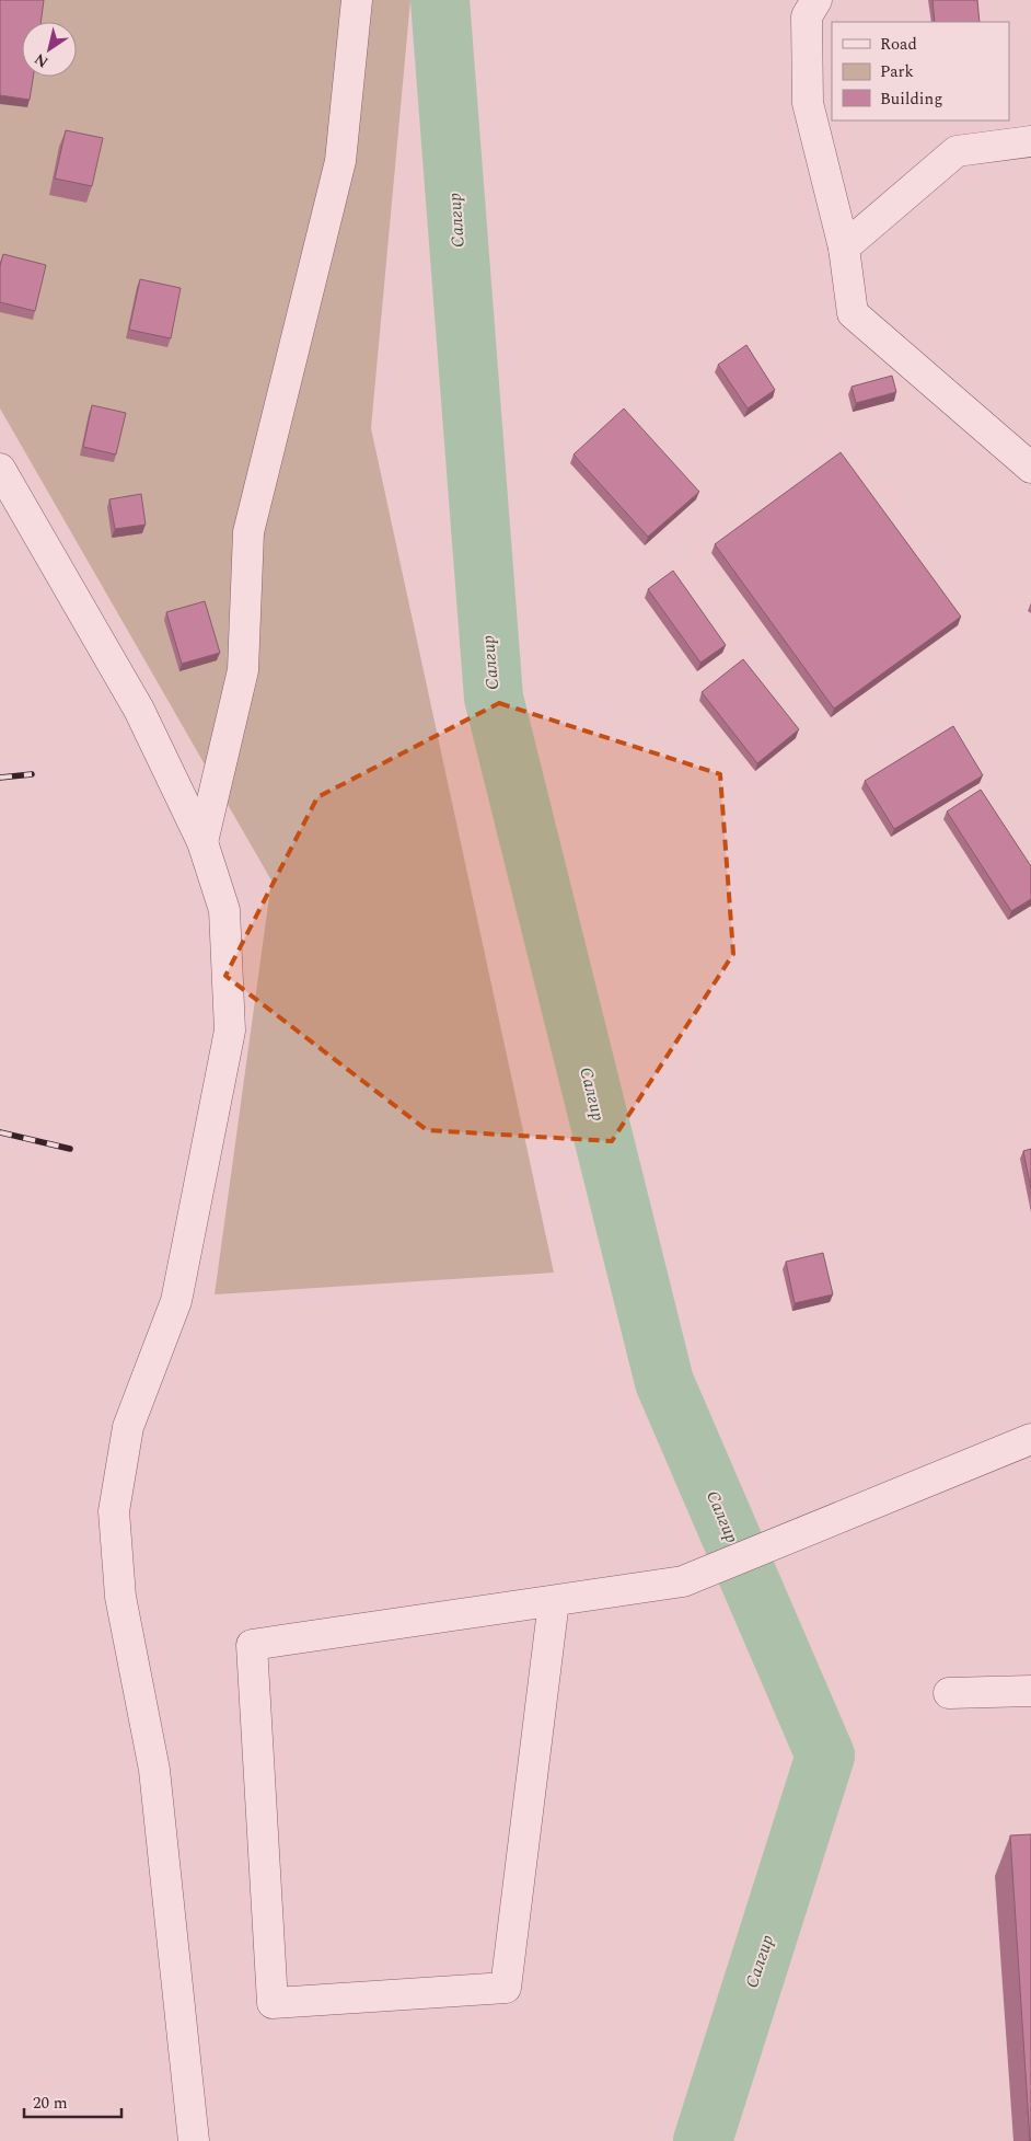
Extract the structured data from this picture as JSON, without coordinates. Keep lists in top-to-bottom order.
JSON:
{
  "water": ["Салгир"],
  "legend": ["Road", "Park", "Building"],
  "scale_bar": "20 m",
  "north": "bottom left"
}
